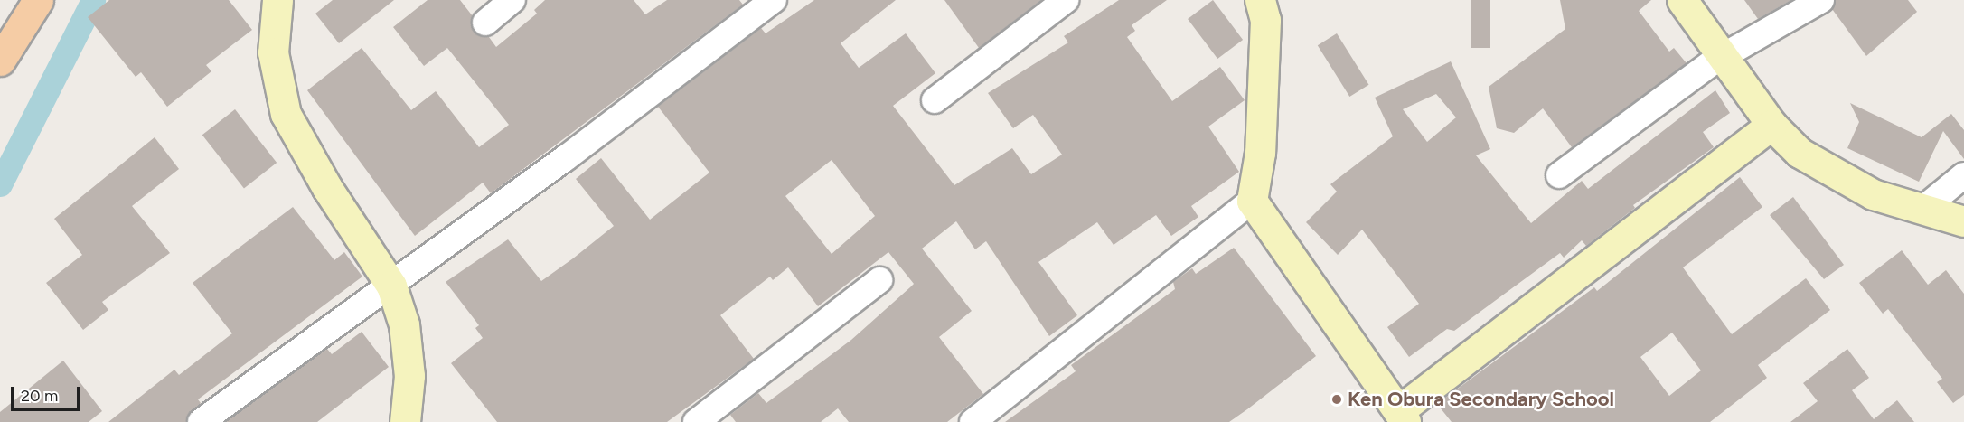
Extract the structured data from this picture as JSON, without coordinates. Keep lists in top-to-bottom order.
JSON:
{
  "places": ["Ken Obura Secondary School"],
  "scale_bar": "20 m"
}
